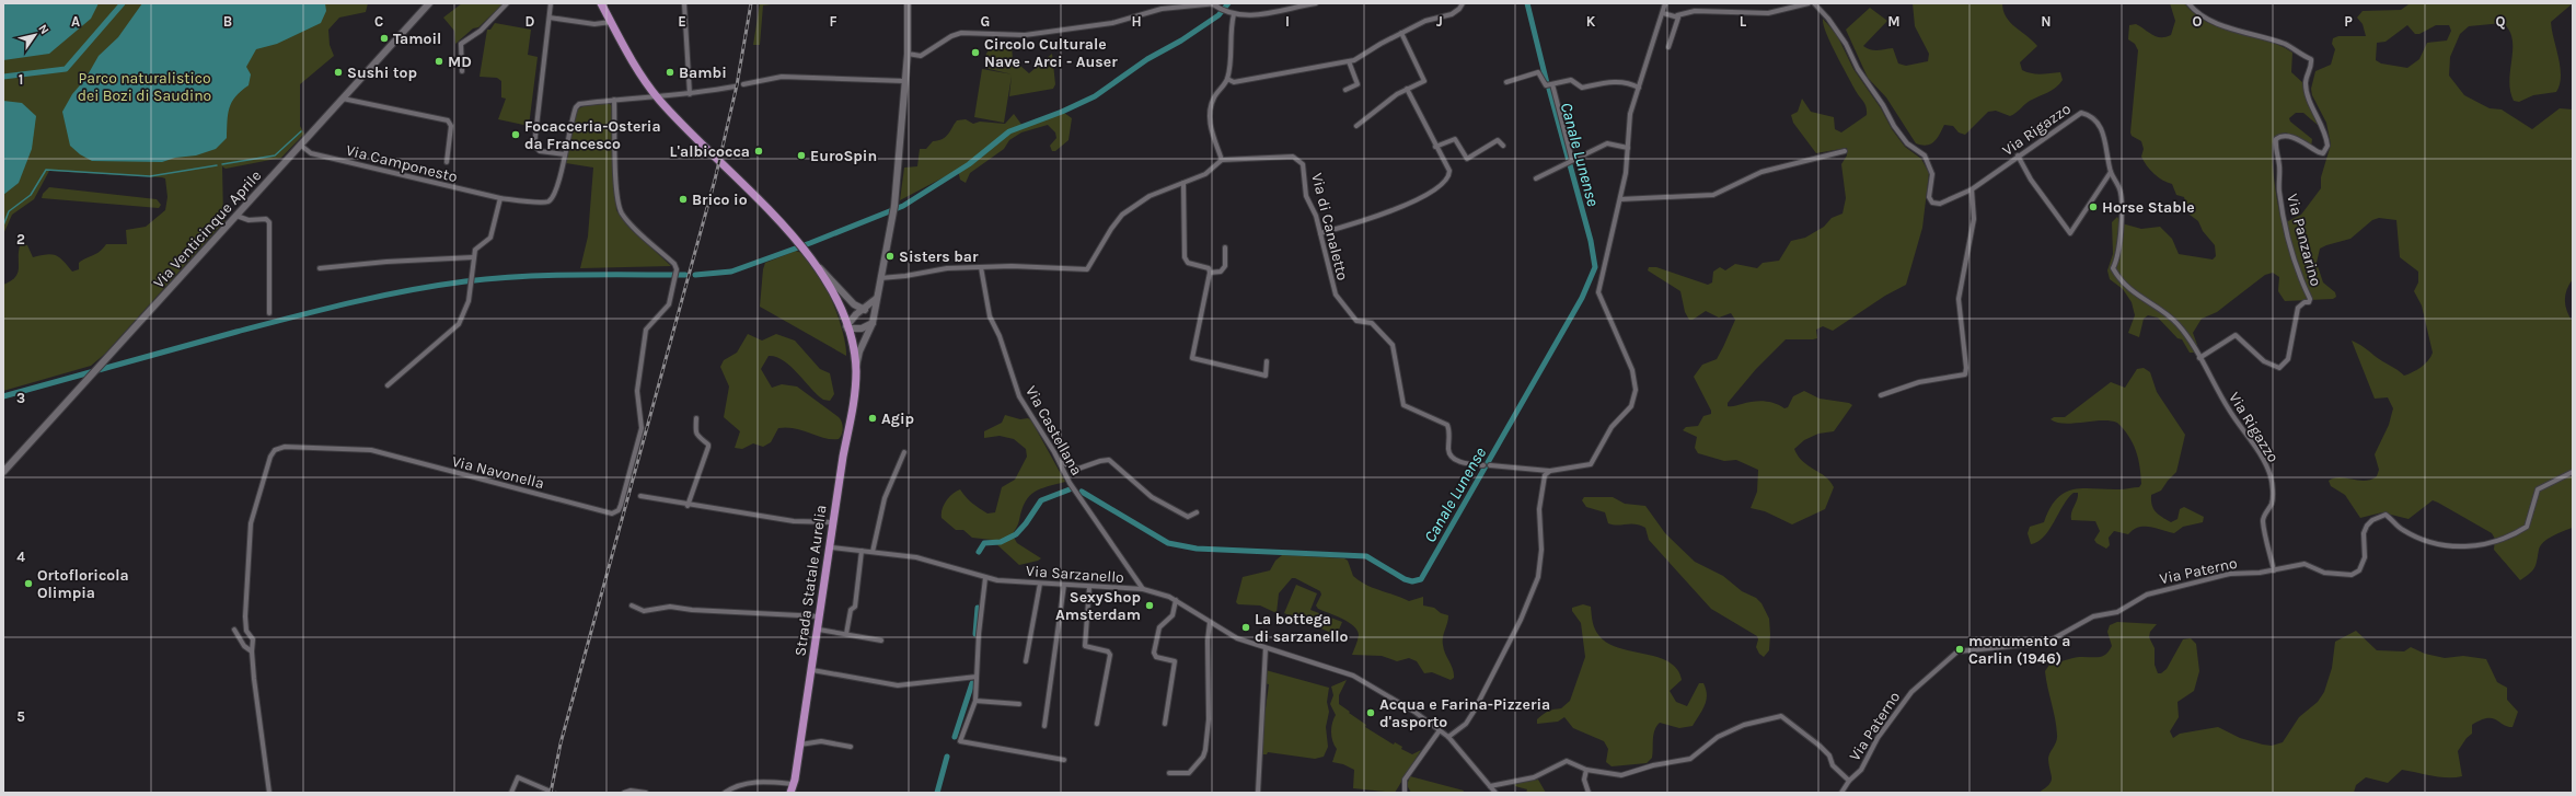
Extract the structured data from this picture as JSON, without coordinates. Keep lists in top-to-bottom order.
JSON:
{
  "streets": {
    "main road": ["Via Venticinque Aprile", "Strada Statale Aurelia"],
    "street": [
      "Via Rigazzo",
      "Via Camponesto",
      "Via di Canaletto",
      "Via Panzarino",
      "Via Castellana",
      "Via Navonella",
      "Via Paterno",
      "Via Sarzanello"
    ]
  },
  "crossings": [
    ["Via Rigazzo", "Via Panzarino"],
    ["Via Rigazzo", "Via Paterno"],
    ["Via Camponesto", "Via Venticinque Aprile"],
    ["Via Camponesto", "Via Navonella"],
    ["Via Camponesto", "Strada Statale Aurelia"],
    ["Via Castellana", "Via Sarzanello"],
    ["Via Paterno", "Via Sarzanello"],
    ["Via Sarzanello", "Strada Statale Aurelia"]
  ],
  "water": ["Canale Lunense"],
  "parks": ["Parco naturalistico dei Bozi di Saudino"],
  "places": [
    "Tamoil",
    "Circolo Culturale Nave - Arci - Auser",
    "MD",
    "Sushi top",
    "Bambi",
    "Focacceria-Osteria da Francesco",
    "L'albicocca",
    "EuroSpin",
    "Brico io",
    "Horse Stable",
    "Sisters bar",
    "Agip",
    "Ortofloricola Olimpia",
    "SexyShop Amsterdam",
    "La bottega di sarzanello",
    "monumento a Carlin (1946)",
    "Acqua e Farina-Pizzeria d'asporto"
  ],
  "north": "top right",
  "grid": {
    "columns": [
      "A",
      "B",
      "C",
      "D",
      "E",
      "F",
      "G",
      "H",
      "I",
      "J",
      "K",
      "L",
      "M",
      "N",
      "O",
      "P",
      "Q"
    ],
    "rows": [
      "1",
      "2",
      "3",
      "4",
      "5"
    ]
  }
}
